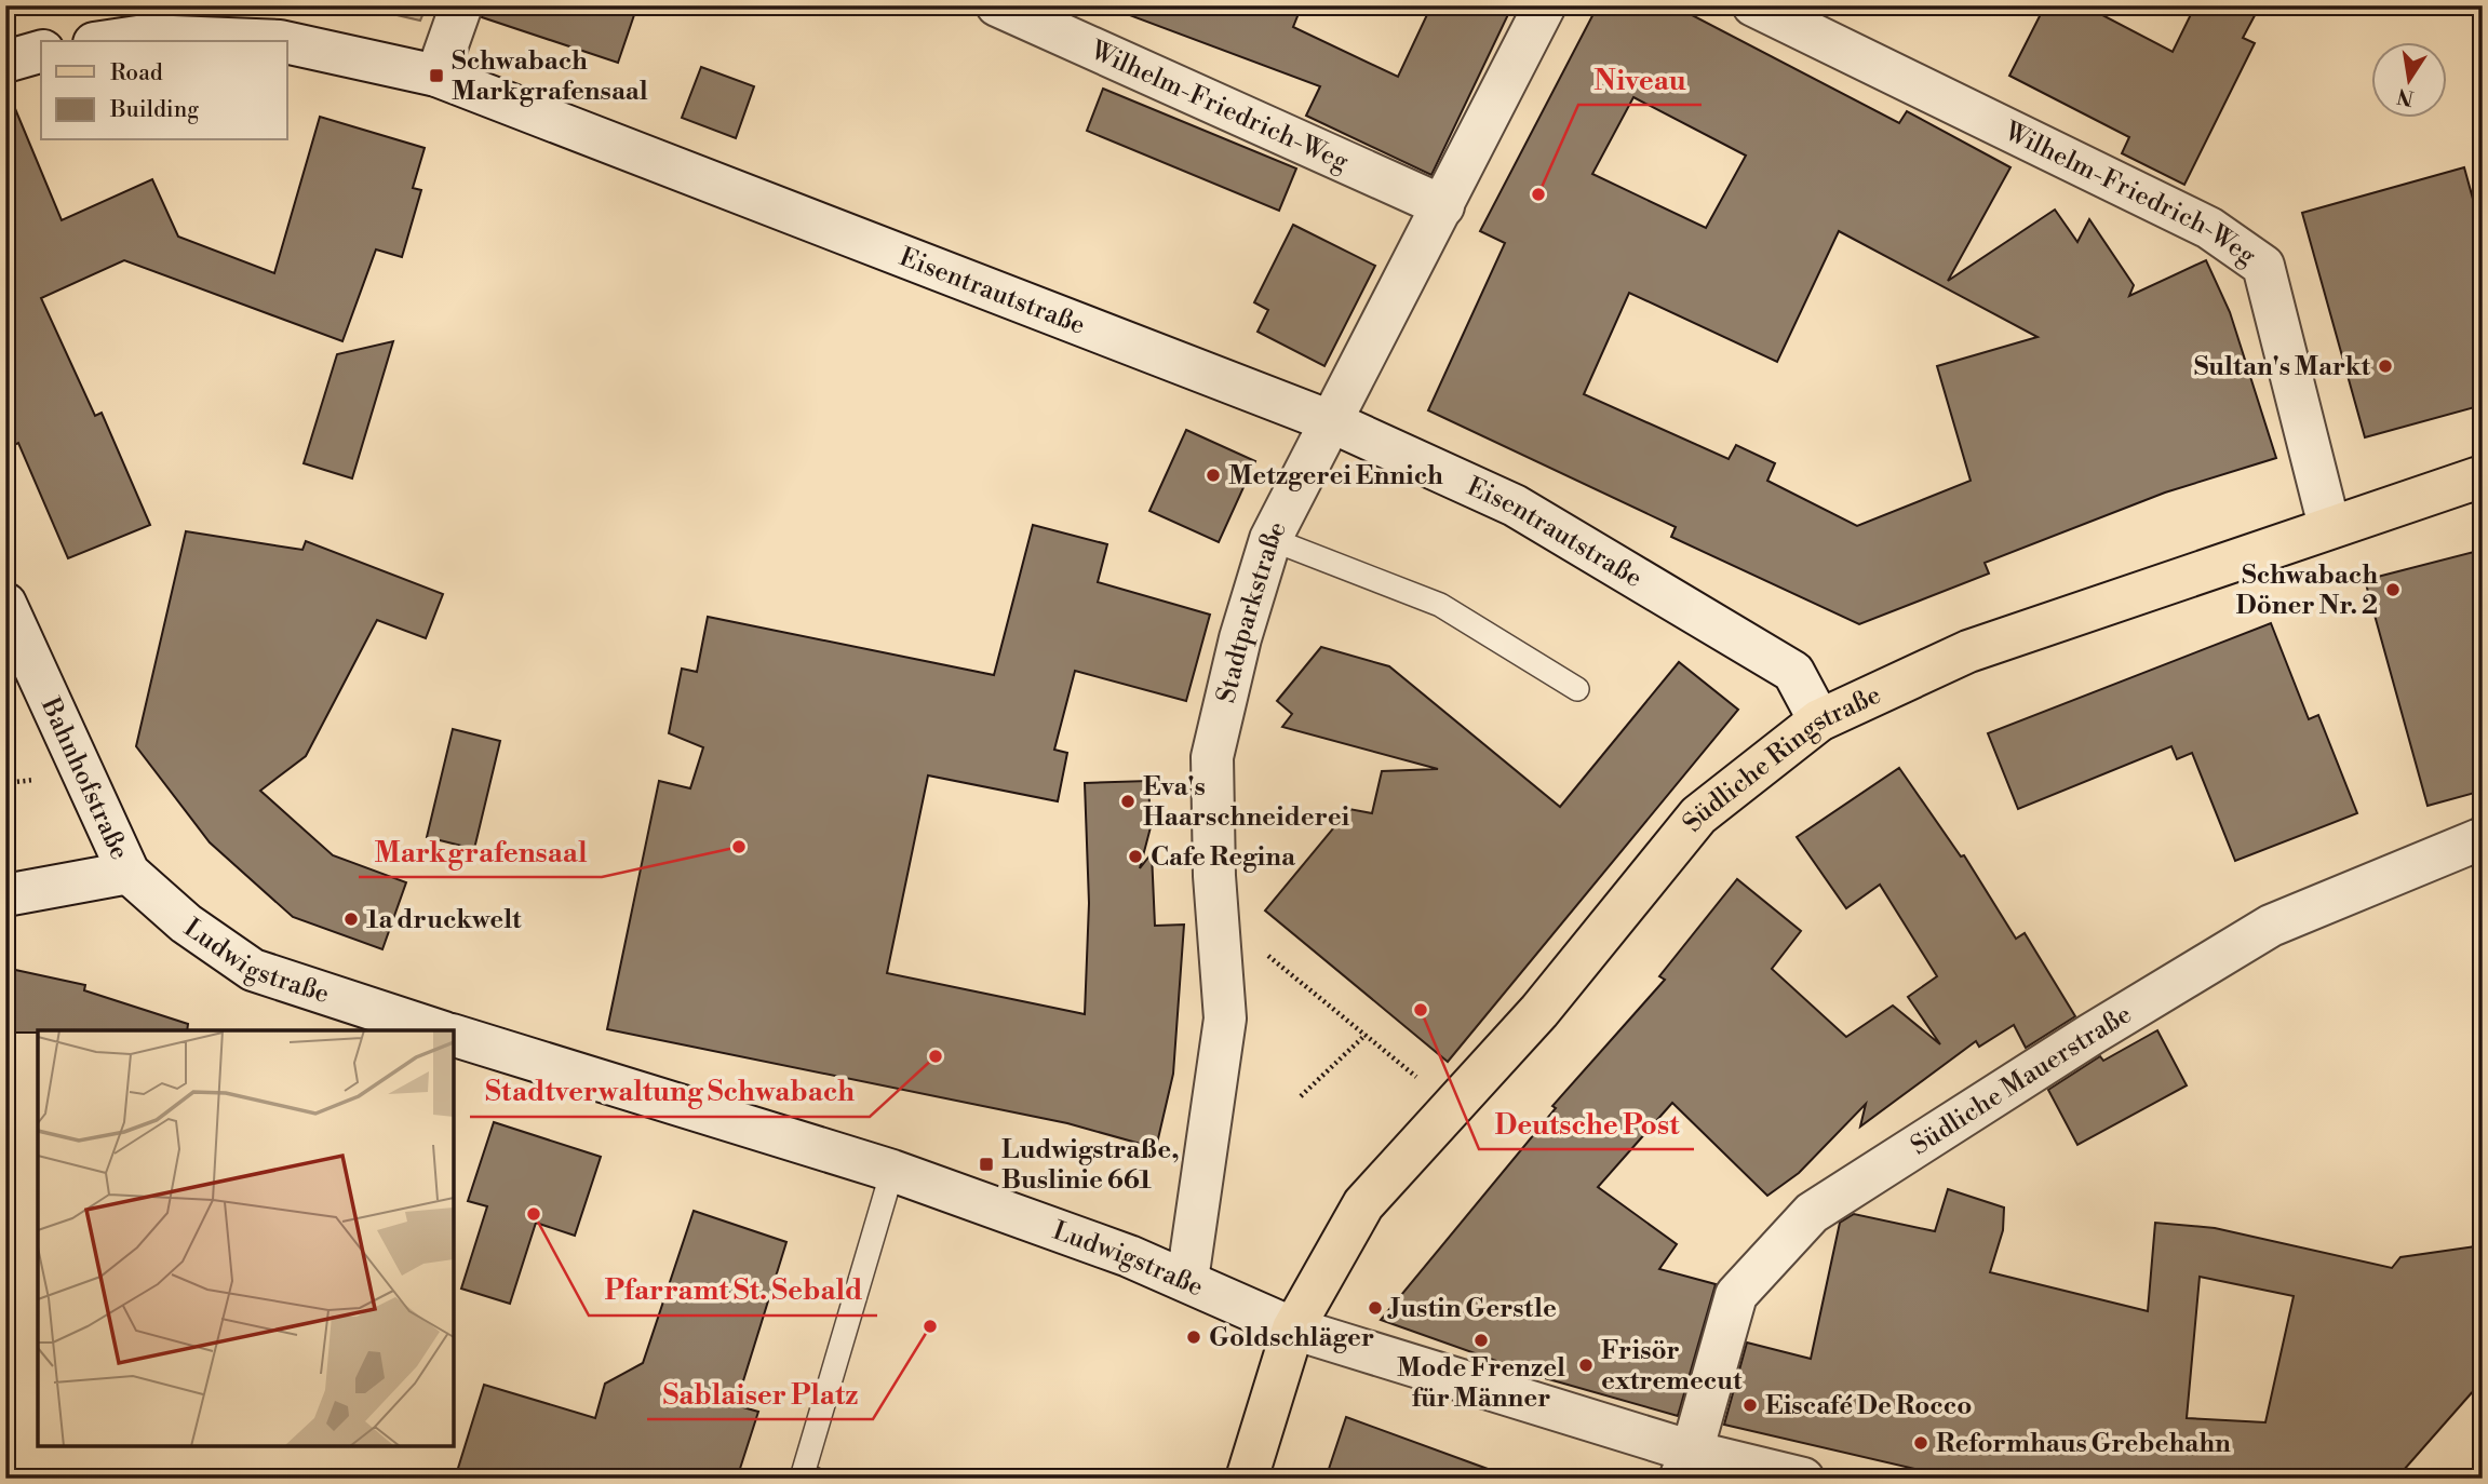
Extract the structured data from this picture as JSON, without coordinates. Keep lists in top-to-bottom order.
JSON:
{
  "streets": {
    "main road": ["Südliche Ringstraße"],
    "street": [
      "Wilhelm-Friedrich-Weg",
      "Eisentrautstraße",
      "Stadtparkstraße",
      "Bahnhofstraße",
      "Ludwigstraße",
      "Südliche Mauerstraße"
    ]
  },
  "crossings": [
    ["Wilhelm-Friedrich-Weg", "Stadtparkstraße"],
    ["Wilhelm-Friedrich-Weg", "Südliche Ringstraße"],
    ["Eisentrautstraße", "Stadtparkstraße"],
    ["Eisentrautstraße", "Südliche Ringstraße"],
    ["Stadtparkstraße", "Ludwigstraße"],
    ["Südliche Ringstraße", "Ludwigstraße"],
    ["Bahnhofstraße", "Ludwigstraße"],
    ["Ludwigstraße", "Südliche Mauerstraße"]
  ],
  "places": {
    "transit": ["Schwabach Markgrafensaal", "Ludwigstraße, Buslinie 661"],
    "other": [
      "Niveau",
      "Sultan's Markt",
      "Metzgerei Ennich",
      "Schwabach Döner Nr. 2",
      "Eva's Haarschneiderei",
      "Markgrafensaal",
      "Cafe Regina",
      "1a druckwelt",
      "Deutsche Post",
      "Stadtverwaltung Schwabach",
      "Pfarramt St. Sebald",
      "Justin Gerstle",
      "Sablaiser Platz",
      "Goldschläger",
      "Mode Frenzel für Männer",
      "Frisör extremecut",
      "Eiscafé De Rocco",
      "Reformhaus Grebehahn"
    ]
  },
  "legend": ["Road", "Building"],
  "north": "bottom"
}
